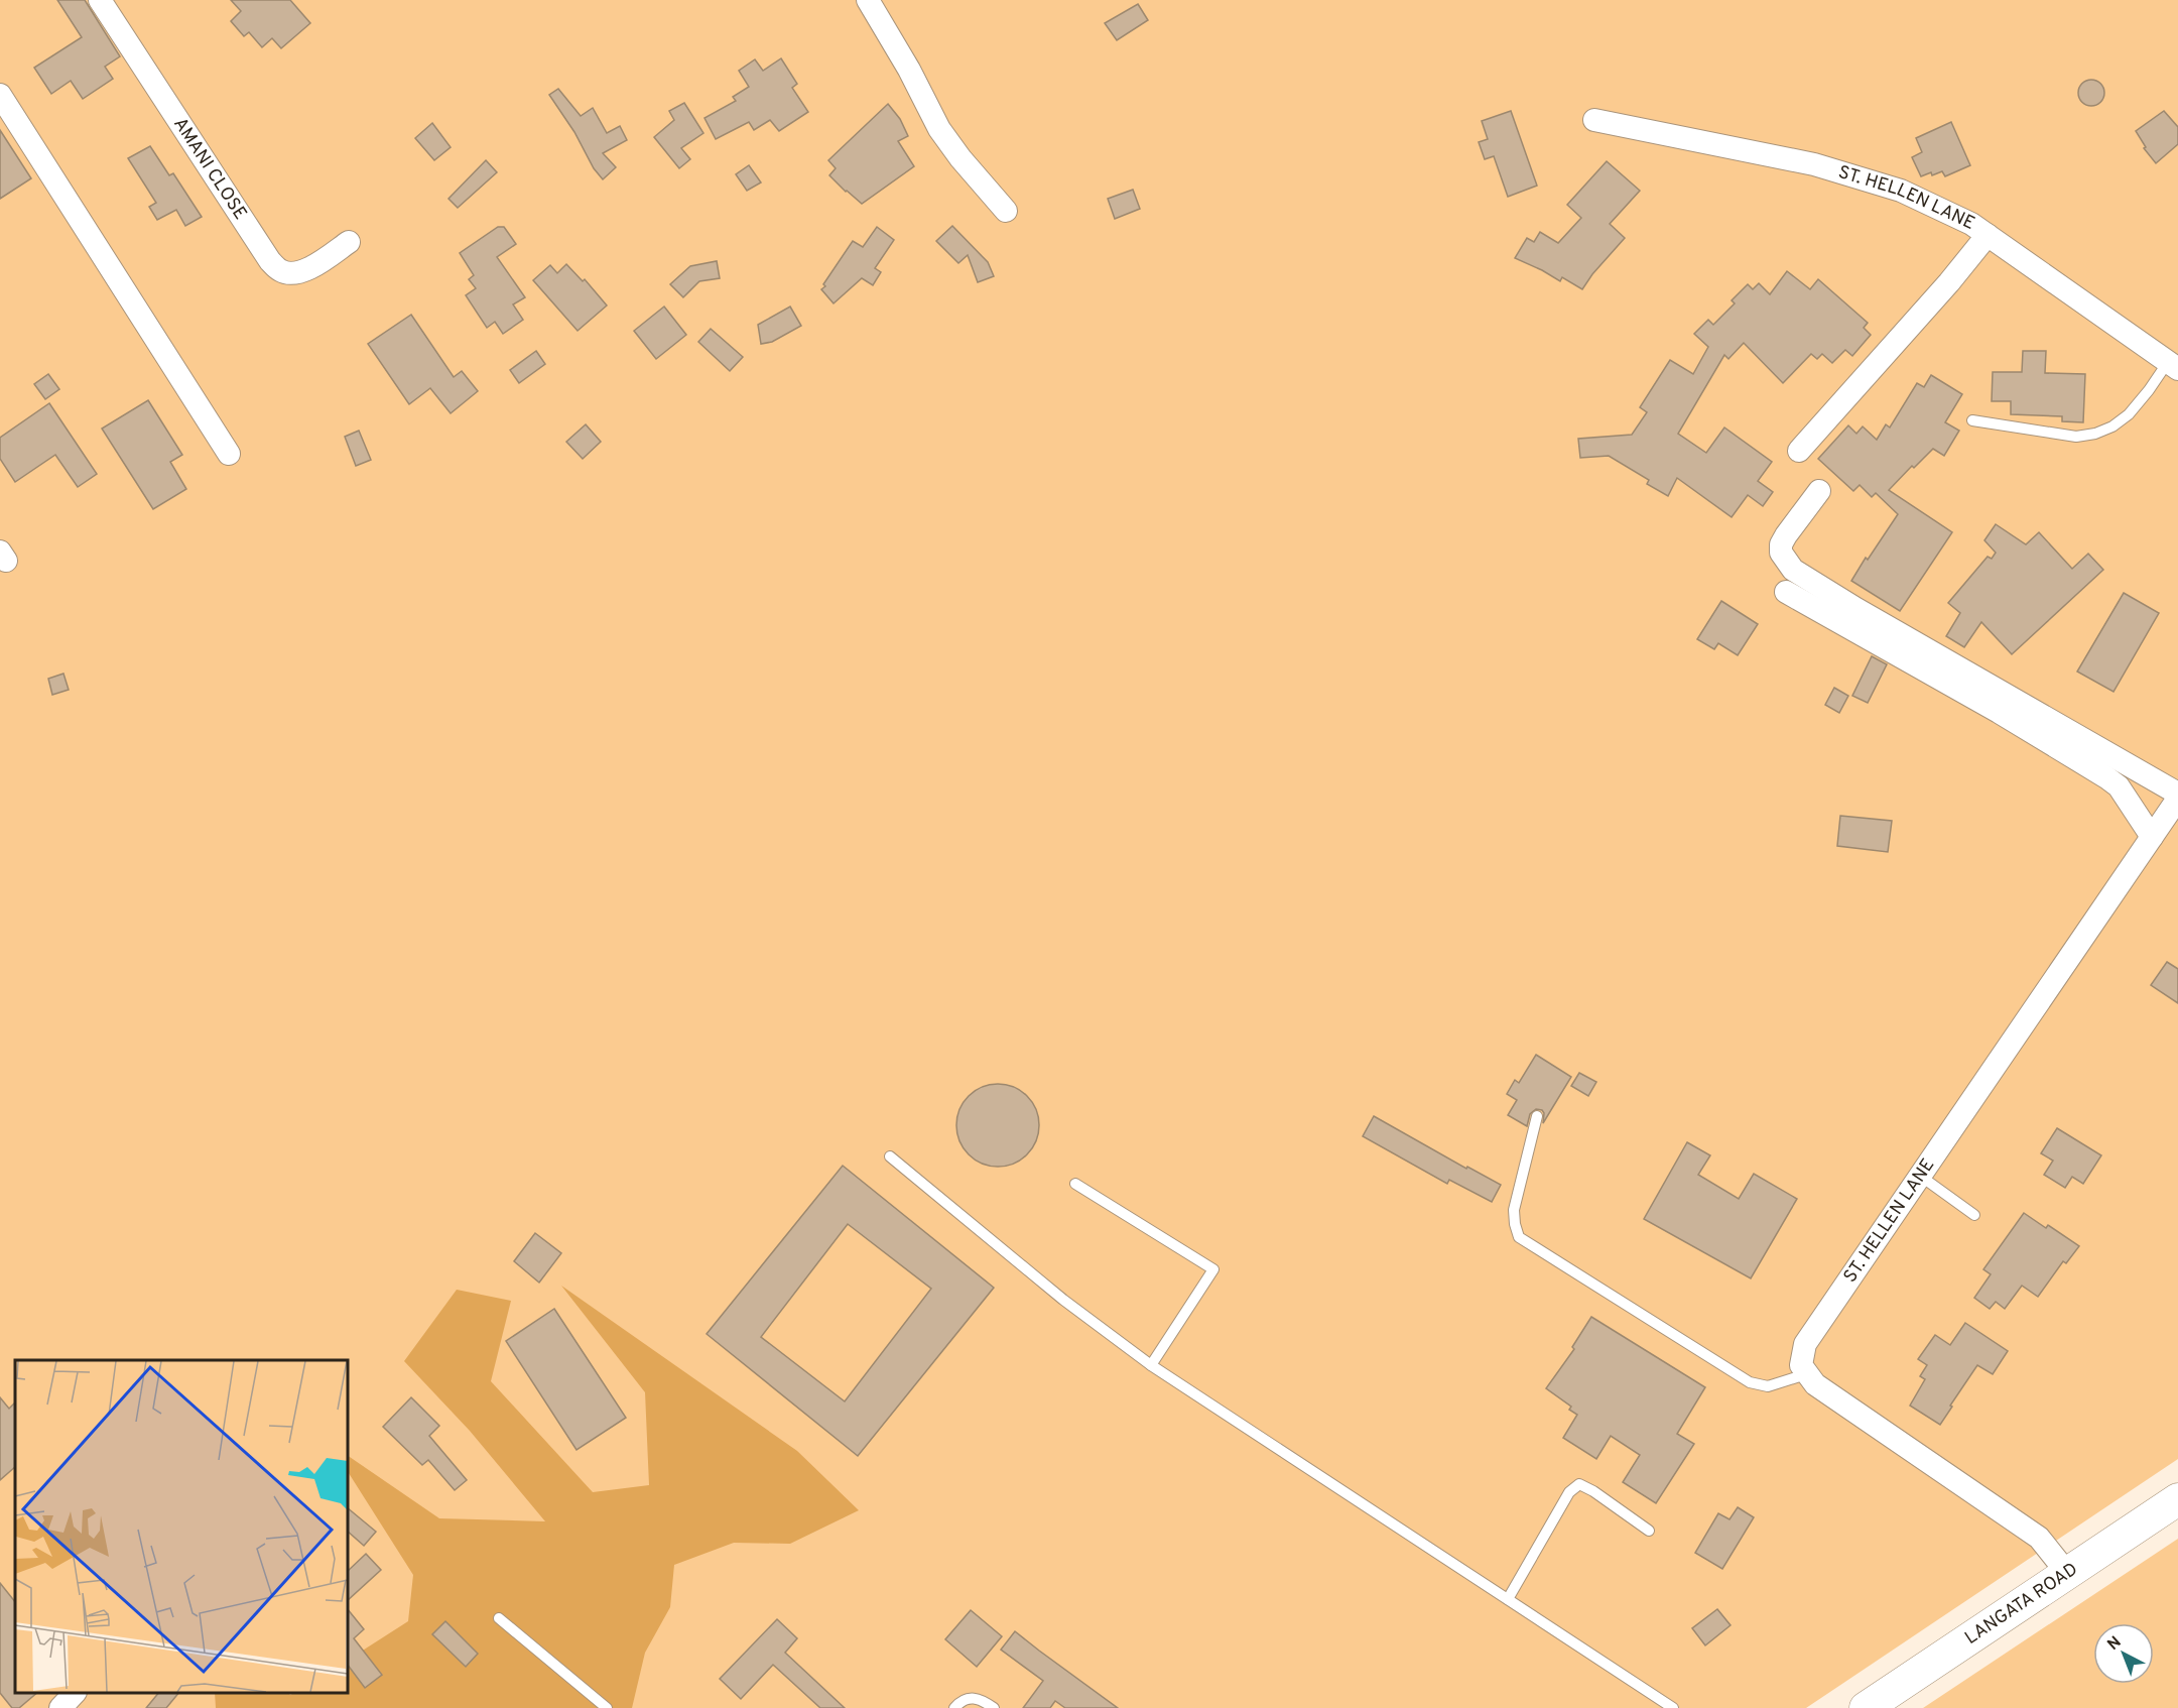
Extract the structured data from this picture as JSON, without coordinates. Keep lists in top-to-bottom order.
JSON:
{
  "streets": {
    "main road": ["LANGATA ROAD"],
    "street": ["AMANI CLOSE", "ST. HELLEN LANE"]
  },
  "north": "top left"
}
